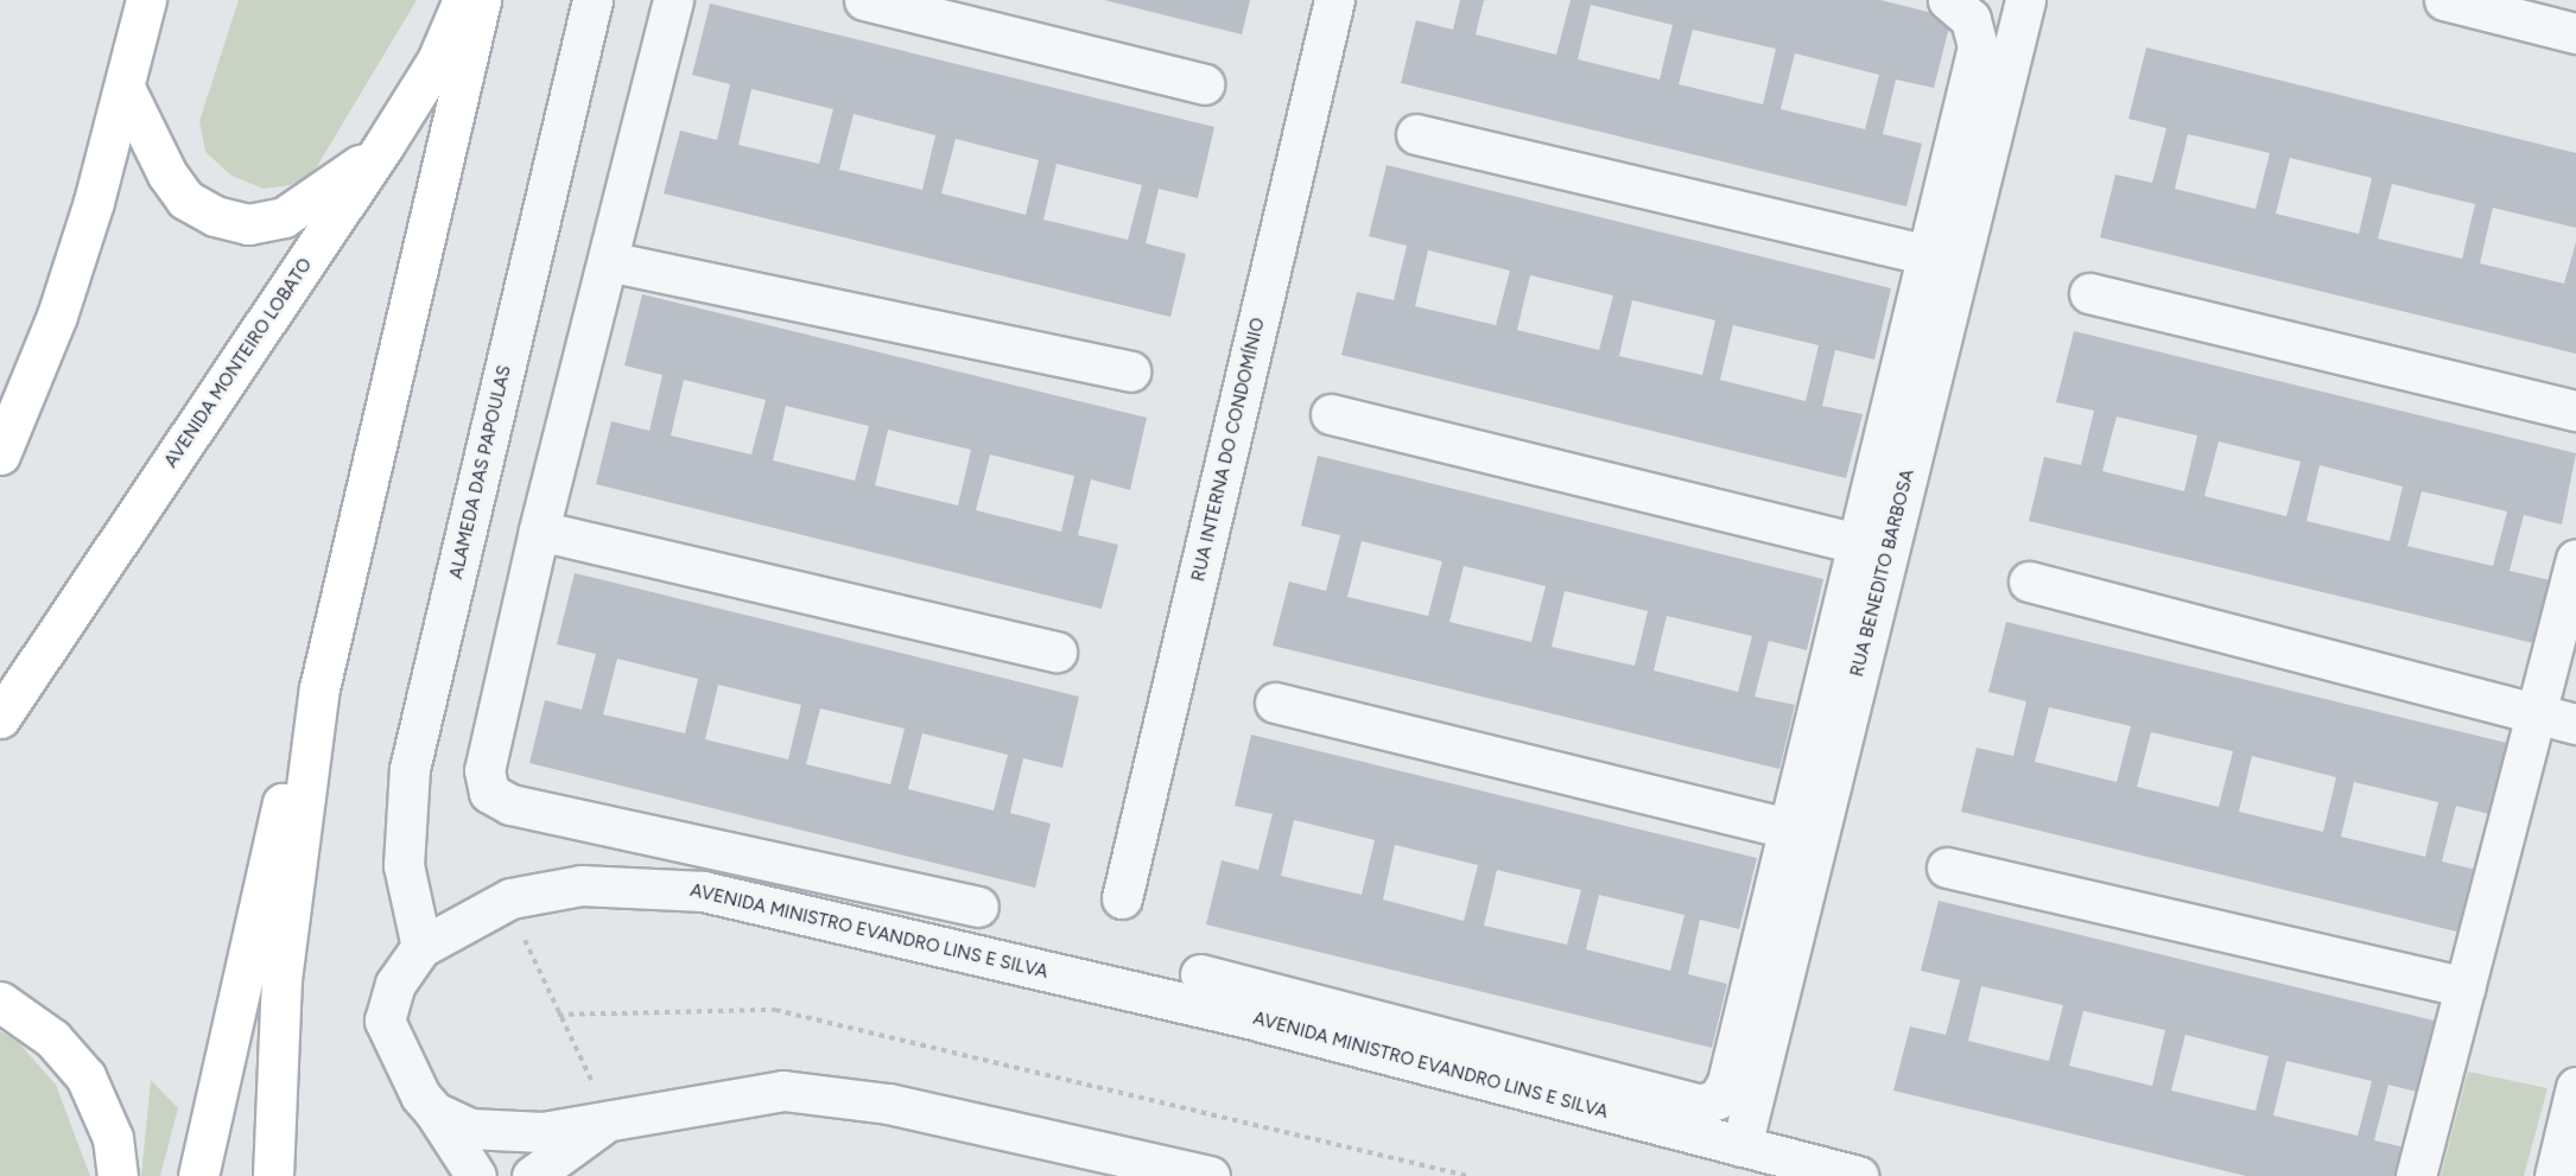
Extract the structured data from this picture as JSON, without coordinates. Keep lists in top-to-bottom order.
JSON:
{
  "streets": {
    "main road": ["AVENIDA MONTEIRO LOBATO"],
    "street": [
      "RUA INTERNA DO CONDOMÍNIO",
      "ALAMEDA DAS PAPOULAS",
      "RUA BENEDITO BARBOSA",
      "AVENIDA MINISTRO EVANDRO LINS E SILVA"
    ]
  },
  "crossings": [
    ["ALAMEDA DAS PAPOULAS", "AVENIDA MINISTRO EVANDRO LINS E SILVA"],
    ["RUA BENEDITO BARBOSA", "AVENIDA MINISTRO EVANDRO LINS E SILVA"]
  ]
}
